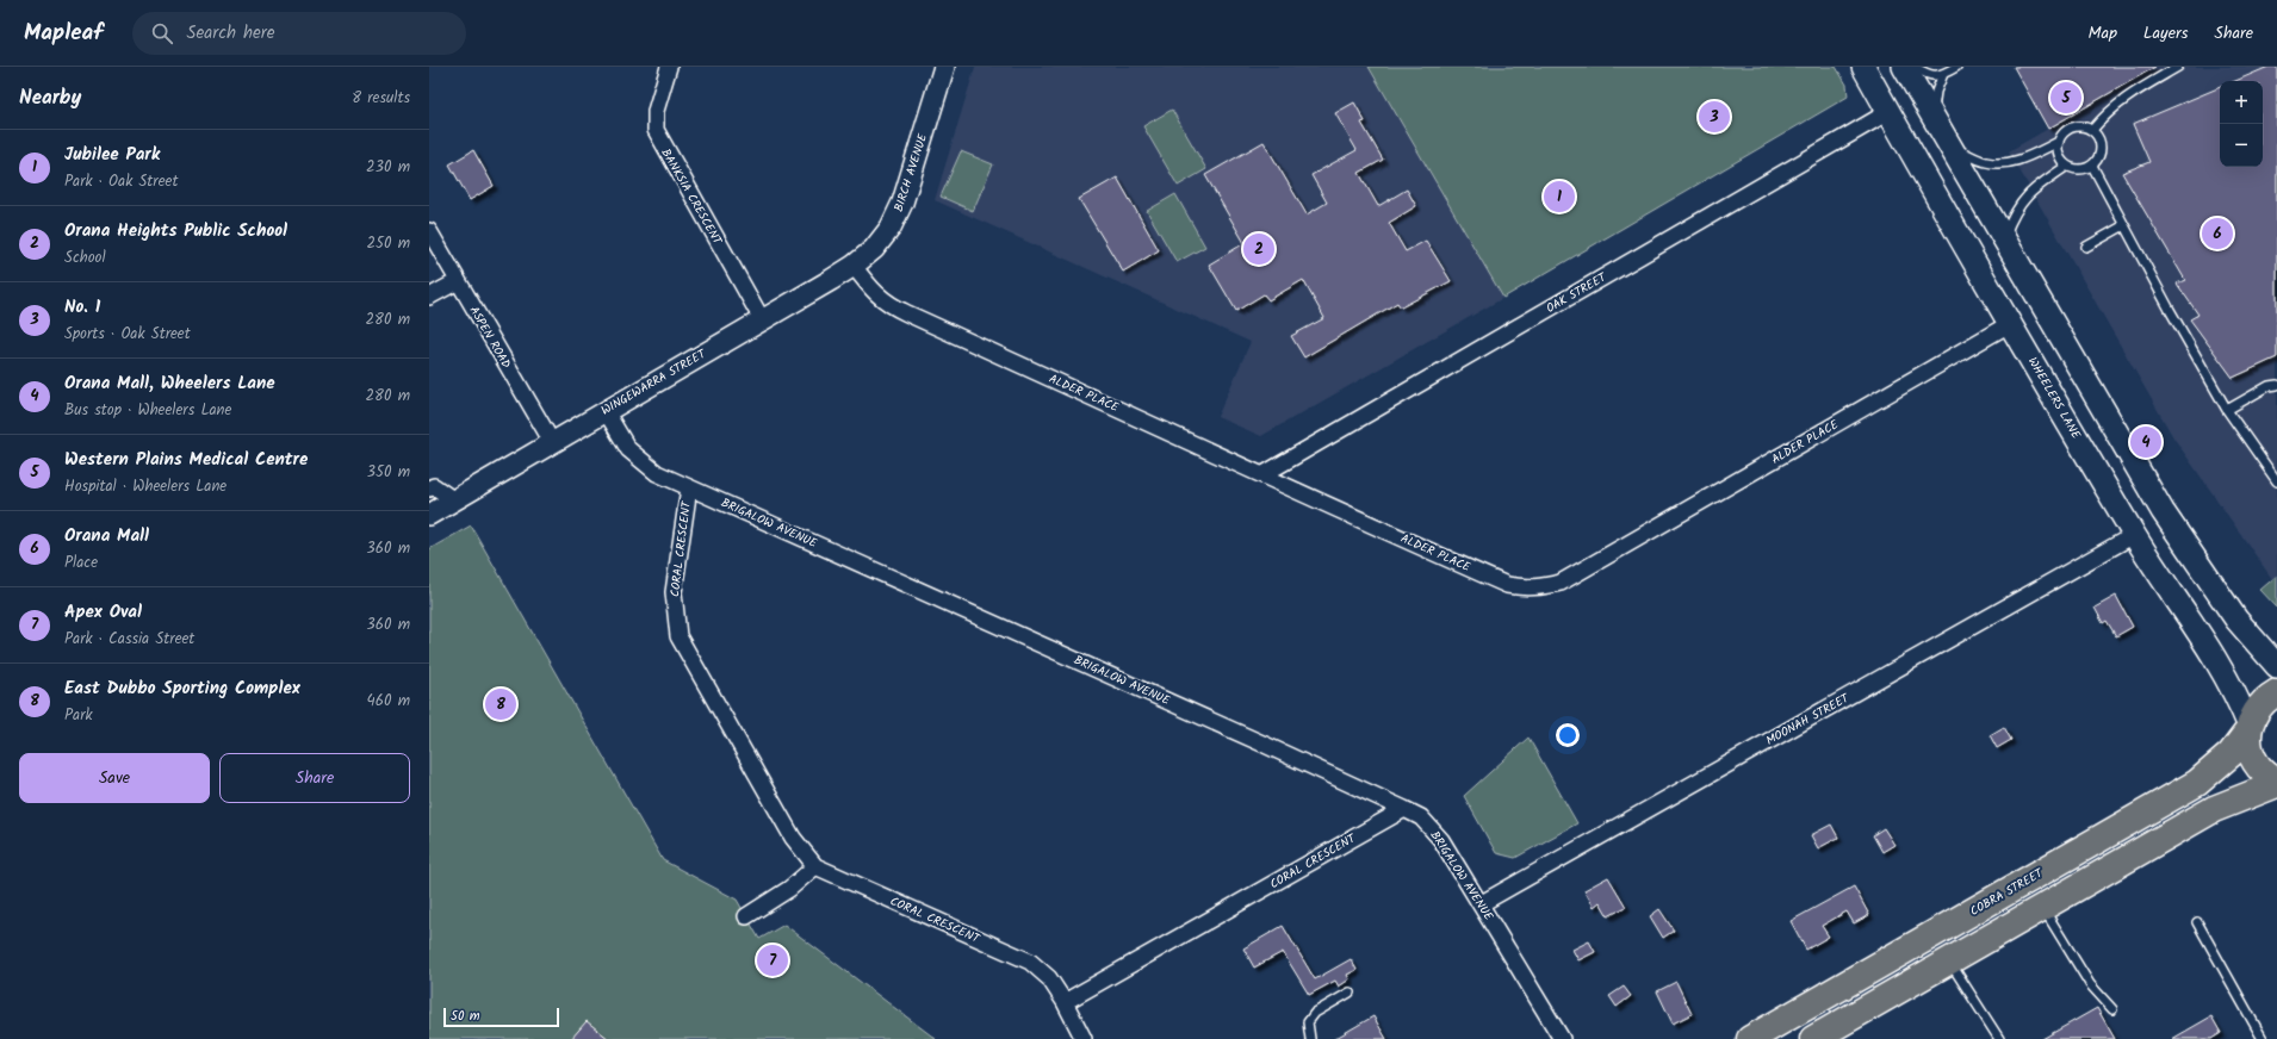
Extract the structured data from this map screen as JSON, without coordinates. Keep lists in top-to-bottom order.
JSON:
{
  "streets": {
    "highway": ["COBRA STREET"],
    "main road": ["WHEELERS LANE"],
    "street": [
      "BIRCH AVENUE",
      "BANKSIA CRESCENT",
      "OAK STREET",
      "ASPEN ROAD",
      "WINGEWARRA STREET",
      "ALDER PLACE",
      "BRIGALOW AVENUE",
      "CORAL CRESCENT",
      "MOONAH STREET"
    ]
  },
  "crossings": [
    ["BIRCH AVENUE", "WINGEWARRA STREET"],
    ["BIRCH AVENUE", "ALDER PLACE"],
    ["BANKSIA CRESCENT", "WINGEWARRA STREET"],
    ["OAK STREET", "ALDER PLACE"],
    ["OAK STREET", "WHEELERS LANE"],
    ["ASPEN ROAD", "WINGEWARRA STREET"],
    ["WINGEWARRA STREET", "ALDER PLACE"],
    ["WINGEWARRA STREET", "BRIGALOW AVENUE"],
    ["ALDER PLACE", "WHEELERS LANE"],
    ["WHEELERS LANE", "MOONAH STREET"],
    ["WHEELERS LANE", "COBRA STREET"],
    ["BRIGALOW AVENUE", "CORAL CRESCENT"],
    ["BRIGALOW AVENUE", "MOONAH STREET"]
  ],
  "scale_bar": "50 m",
  "page": {
    "header": "Mapleaf",
    "search": "Search here",
    "nav": ["Map", "Layers", "Share"],
    "heading": ["Nearby", "8 results"],
    "pins": [
      "5",
      "3",
      "1",
      "6",
      "2",
      "4",
      "8",
      "7"
    ],
    "map_buttons": ["+", "−"],
    "list": [
      {
        "mark": "1",
        "name": "Jubilee Park",
        "note": "Park · Oak Street",
        "value": "230 m"
      },
      {
        "mark": "2",
        "name": "Orana Heights Public School",
        "note": "School",
        "value": "250 m"
      },
      {
        "mark": "3",
        "name": "No. 1",
        "note": "Sports · Oak Street",
        "value": "280 m"
      },
      {
        "mark": "4",
        "name": "Orana Mall, Wheelers Lane",
        "note": "Bus stop · Wheelers Lane",
        "value": "280 m"
      },
      {
        "mark": "5",
        "name": "Western Plains Medical Centre",
        "note": "Hospital · Wheelers Lane",
        "value": "350 m"
      },
      {
        "mark": "6",
        "name": "Orana Mall",
        "note": "Place",
        "value": "360 m"
      },
      {
        "mark": "7",
        "name": "Apex Oval",
        "note": "Park · Cassia Street",
        "value": "360 m"
      },
      {
        "mark": "8",
        "name": "East Dubbo Sporting Complex",
        "note": "Park",
        "value": "460 m"
      }
    ],
    "buttons": ["Save", "Share"],
    "scale": "50 m"
  }
}
